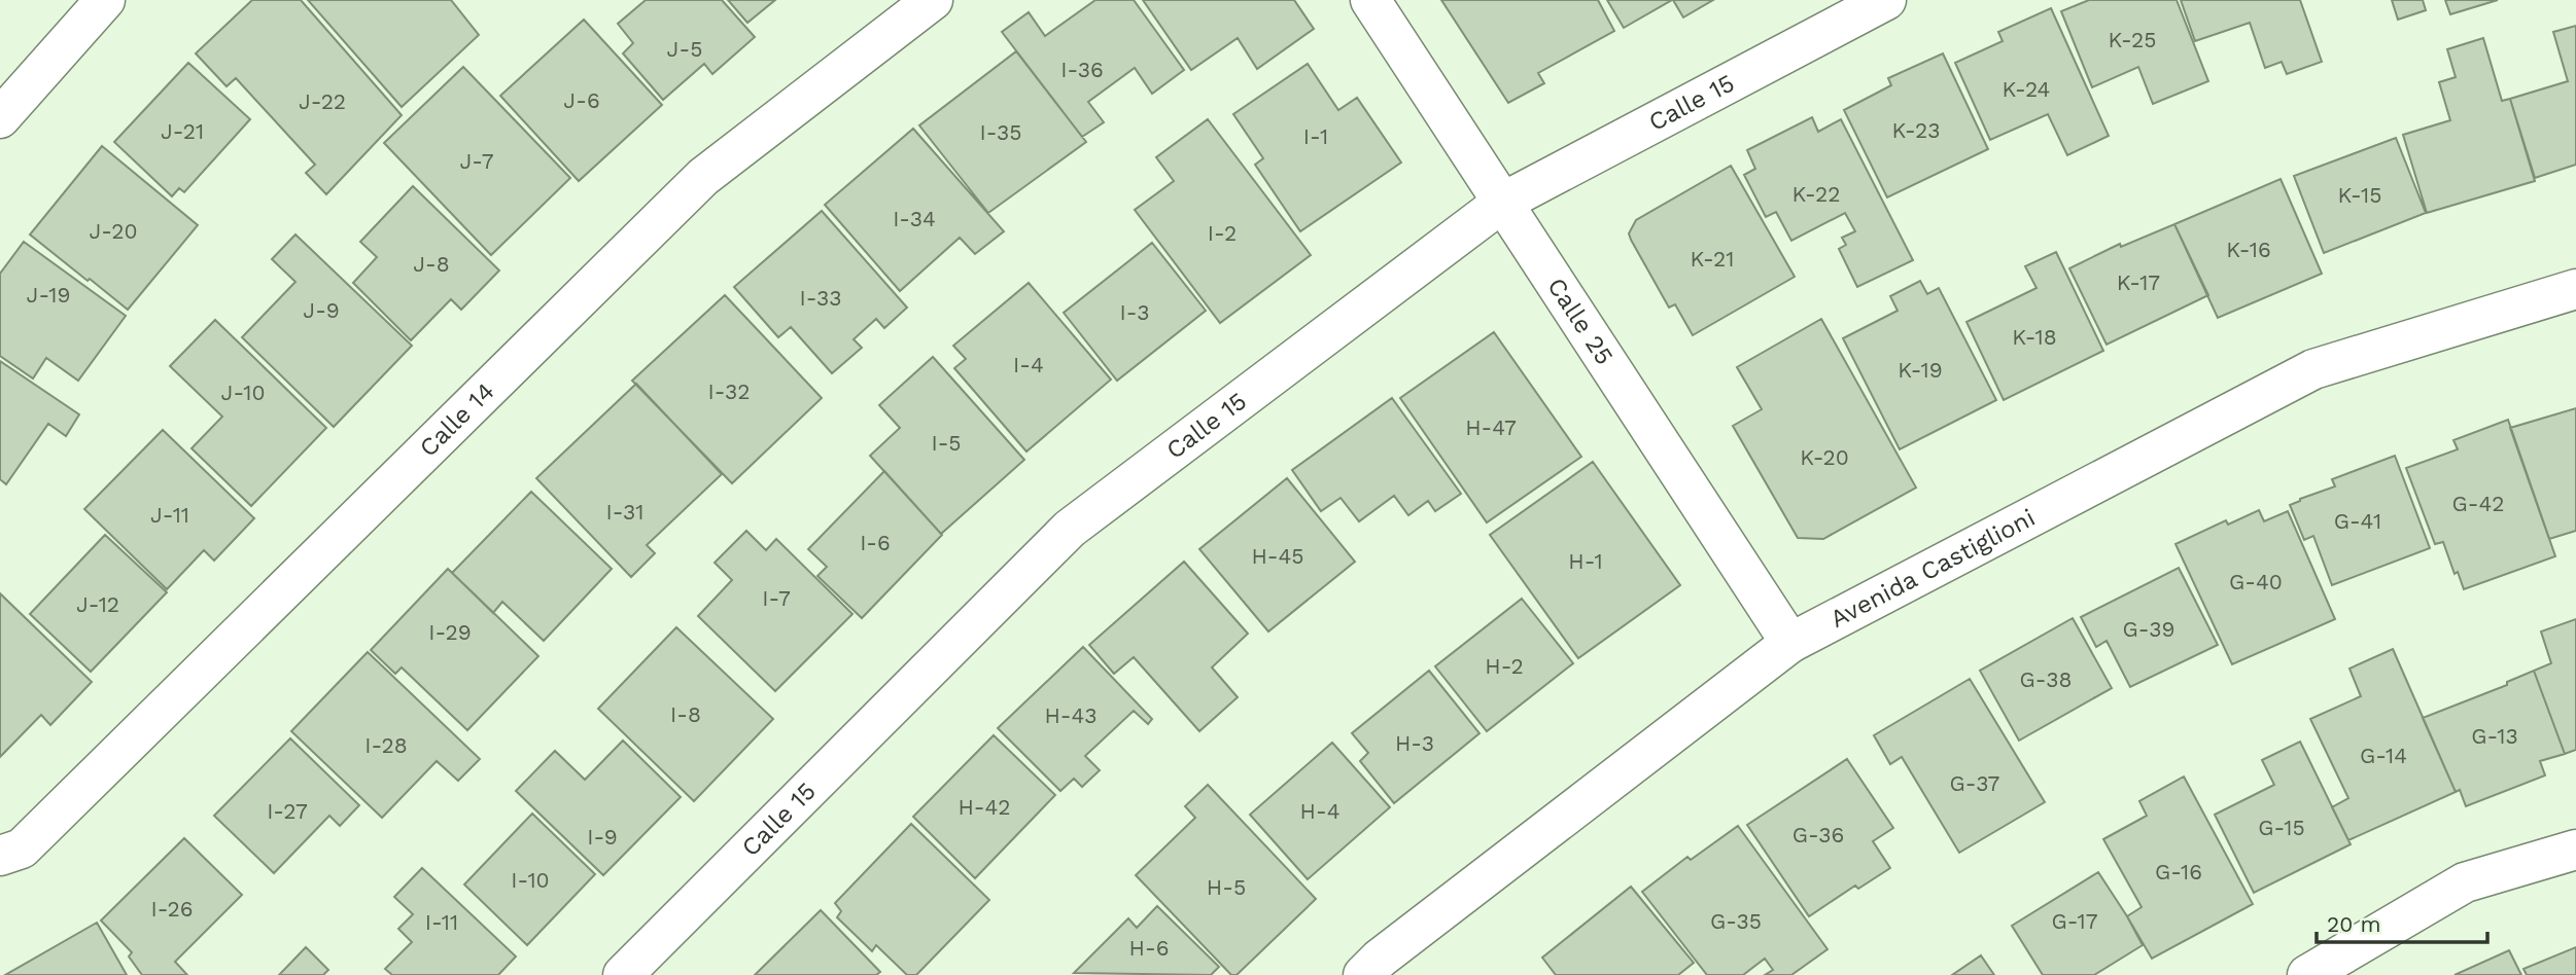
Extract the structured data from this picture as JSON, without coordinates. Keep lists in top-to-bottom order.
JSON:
{
  "streets": {
    "street": [
      "Calle 15",
      "Calle 25",
      "Calle 14",
      "Avenida Castiglioni"
    ]
  },
  "crossings": [
    ["Calle 15", "Calle 25"],
    ["Calle 25", "Avenida Castiglioni"]
  ],
  "house_numbers": [
    "K-25",
    "J-5",
    "I-36",
    "K-24",
    "J-6",
    "J-22",
    "K-23",
    "J-21",
    "I-35",
    "I-1",
    "J-7",
    "K-22",
    "K-15",
    "I-34",
    "J-20",
    "I-2",
    "K-16",
    "K-21",
    "J-8",
    "K-17",
    "J-19",
    "I-33",
    "J-9",
    "I-3",
    "K-18",
    "I-4",
    "K-19",
    "I-32",
    "J-10",
    "H-47",
    "I-5",
    "K-20",
    "G-42",
    "I-31",
    "J-11",
    "G-41",
    "I-6",
    "H-45",
    "H-1",
    "G-40",
    "I-7",
    "J-12",
    "G-39",
    "I-29",
    "H-2",
    "G-38",
    "I-8",
    "H-43",
    "G-13",
    "H-3",
    "I-28",
    "G-14",
    "G-37",
    "H-42",
    "I-27",
    "H-4",
    "G-15",
    "G-36",
    "I-9",
    "G-16",
    "I-10",
    "H-5",
    "I-26",
    "G-35",
    "G-17",
    "I-11",
    "H-6"
  ],
  "scale_bar": "20 m"
}
